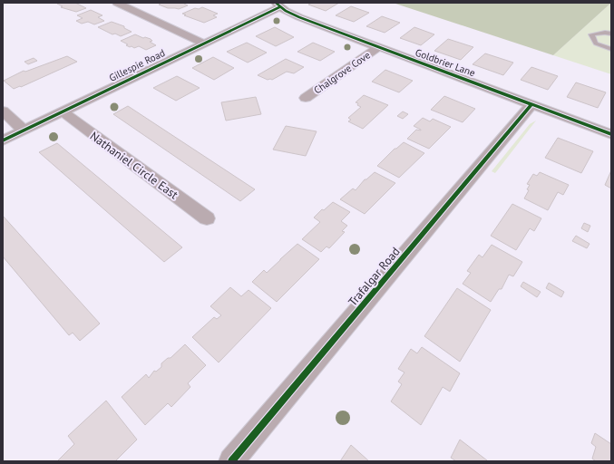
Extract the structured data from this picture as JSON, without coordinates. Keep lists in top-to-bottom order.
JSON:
{
  "streets": {
    "street": [
      "Goldbrier Lane",
      "Gillespie Road",
      "Chalgrove Cove",
      "Nathaniel Circle East",
      "Trafalgar Road"
    ]
  },
  "crossings": [
    ["Goldbrier Lane", "Gillespie Road"],
    ["Goldbrier Lane", "Chalgrove Cove"],
    ["Goldbrier Lane", "Trafalgar Road"],
    ["Gillespie Road", "Nathaniel Circle East"]
  ]
}
